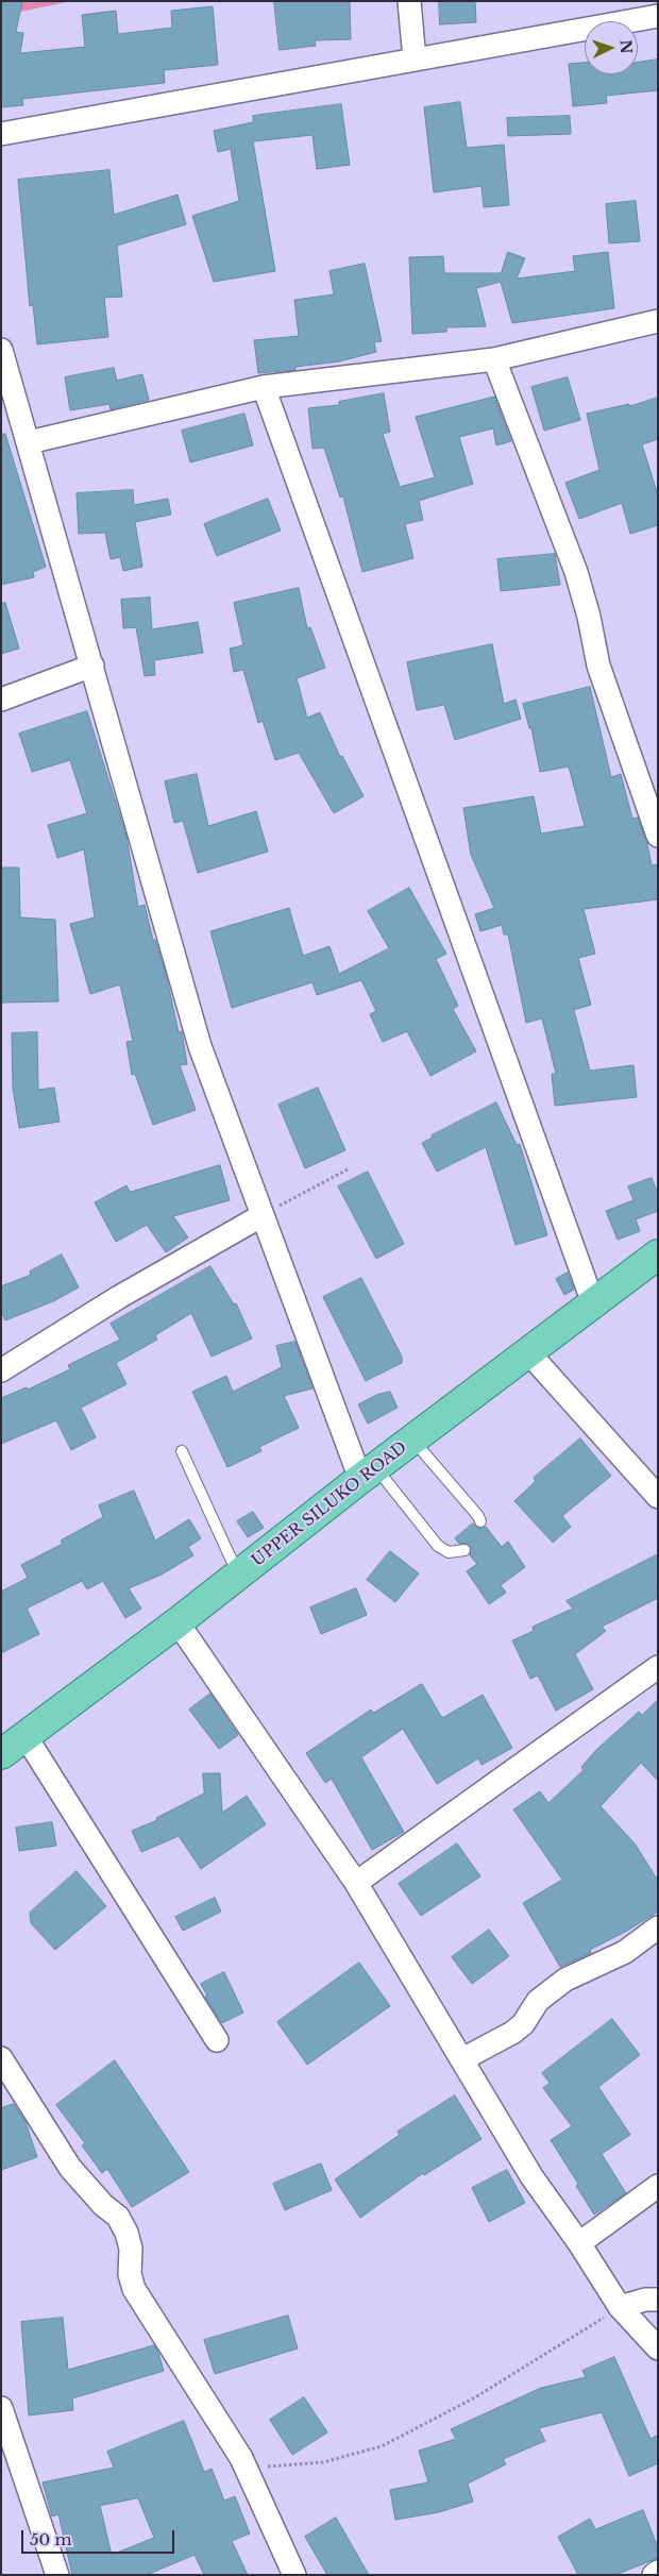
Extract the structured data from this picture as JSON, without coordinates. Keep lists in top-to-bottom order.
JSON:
{
  "streets": {
    "main road": ["UPPER SILUKO ROAD"]
  },
  "scale_bar": "50 m",
  "north": "right"
}
